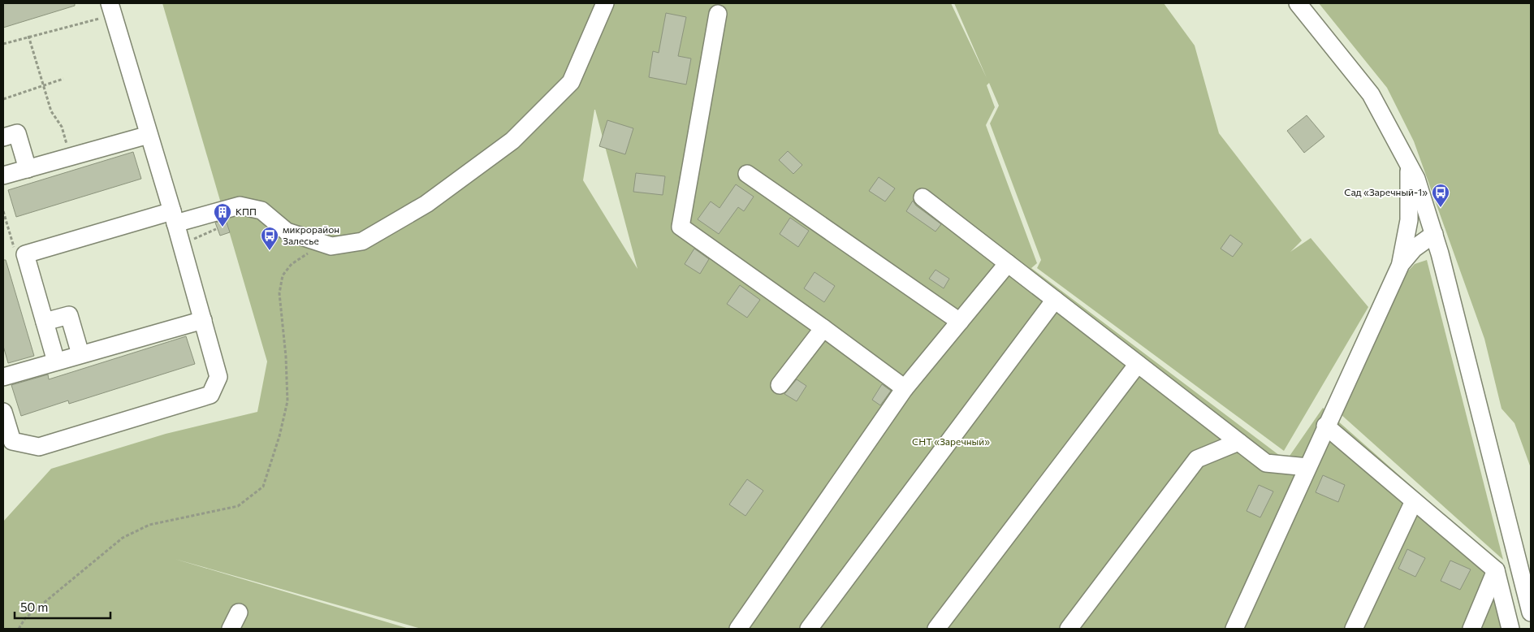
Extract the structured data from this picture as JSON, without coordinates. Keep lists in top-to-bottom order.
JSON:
{
  "parks": ["СНТ «Заречный»"],
  "places": {
    "bus stop": ["Сад «Заречный-1»", "микрорайон Залесье"],
    "building": ["КПП"]
  },
  "scale_bar": "50 m"
}
